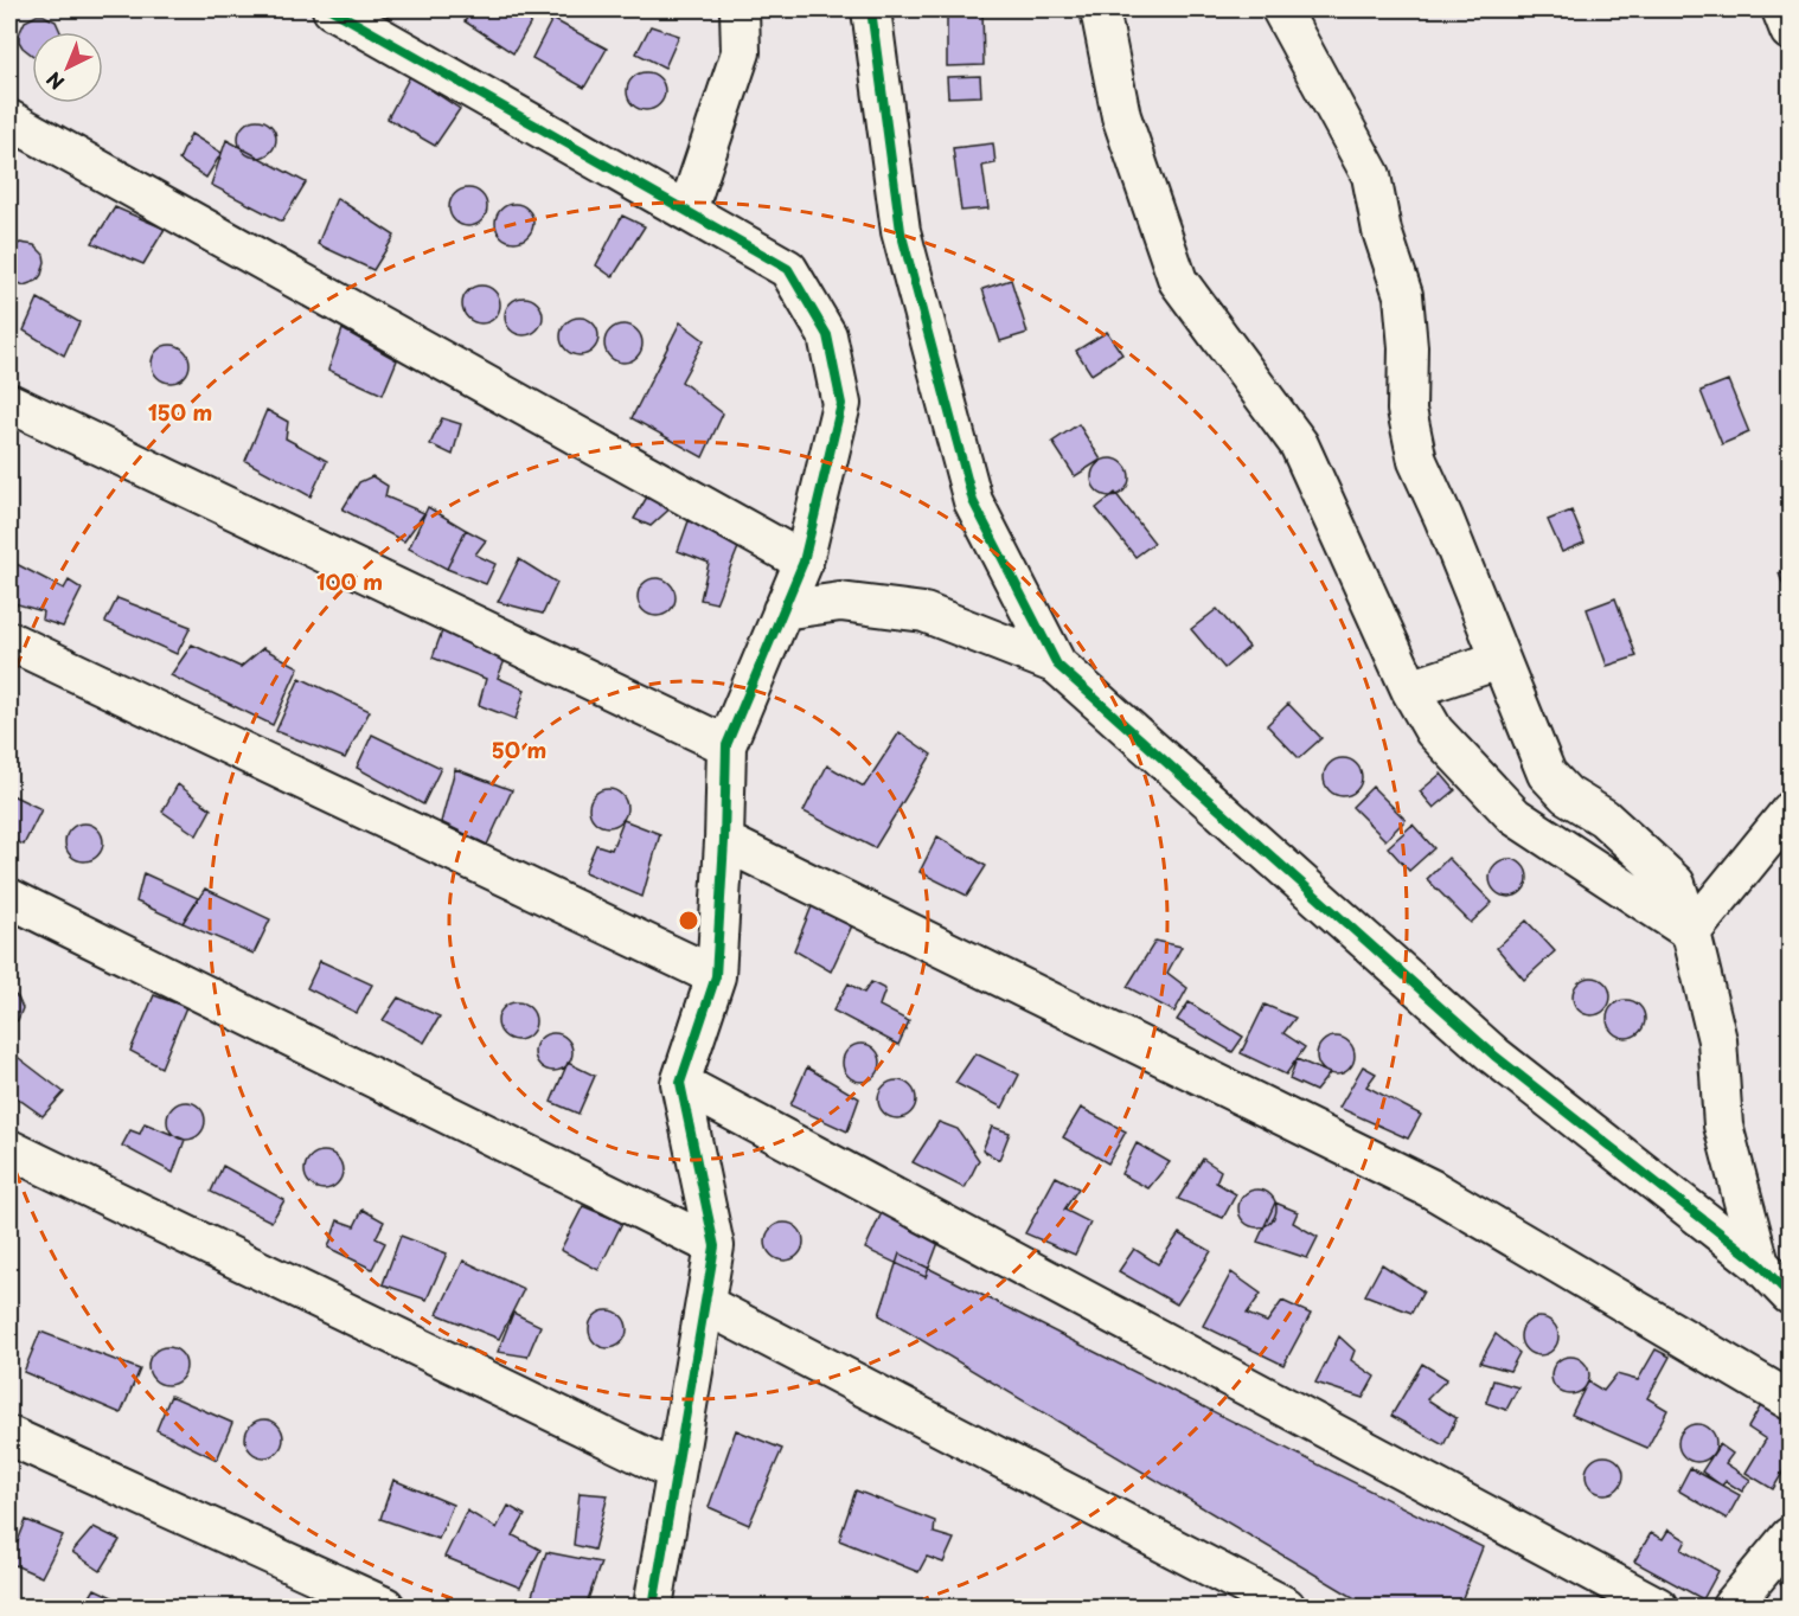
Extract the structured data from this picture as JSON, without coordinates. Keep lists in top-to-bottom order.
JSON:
{
  "north": "bottom left",
  "rings": ["150 m", "100 m", "50 m"]
}
